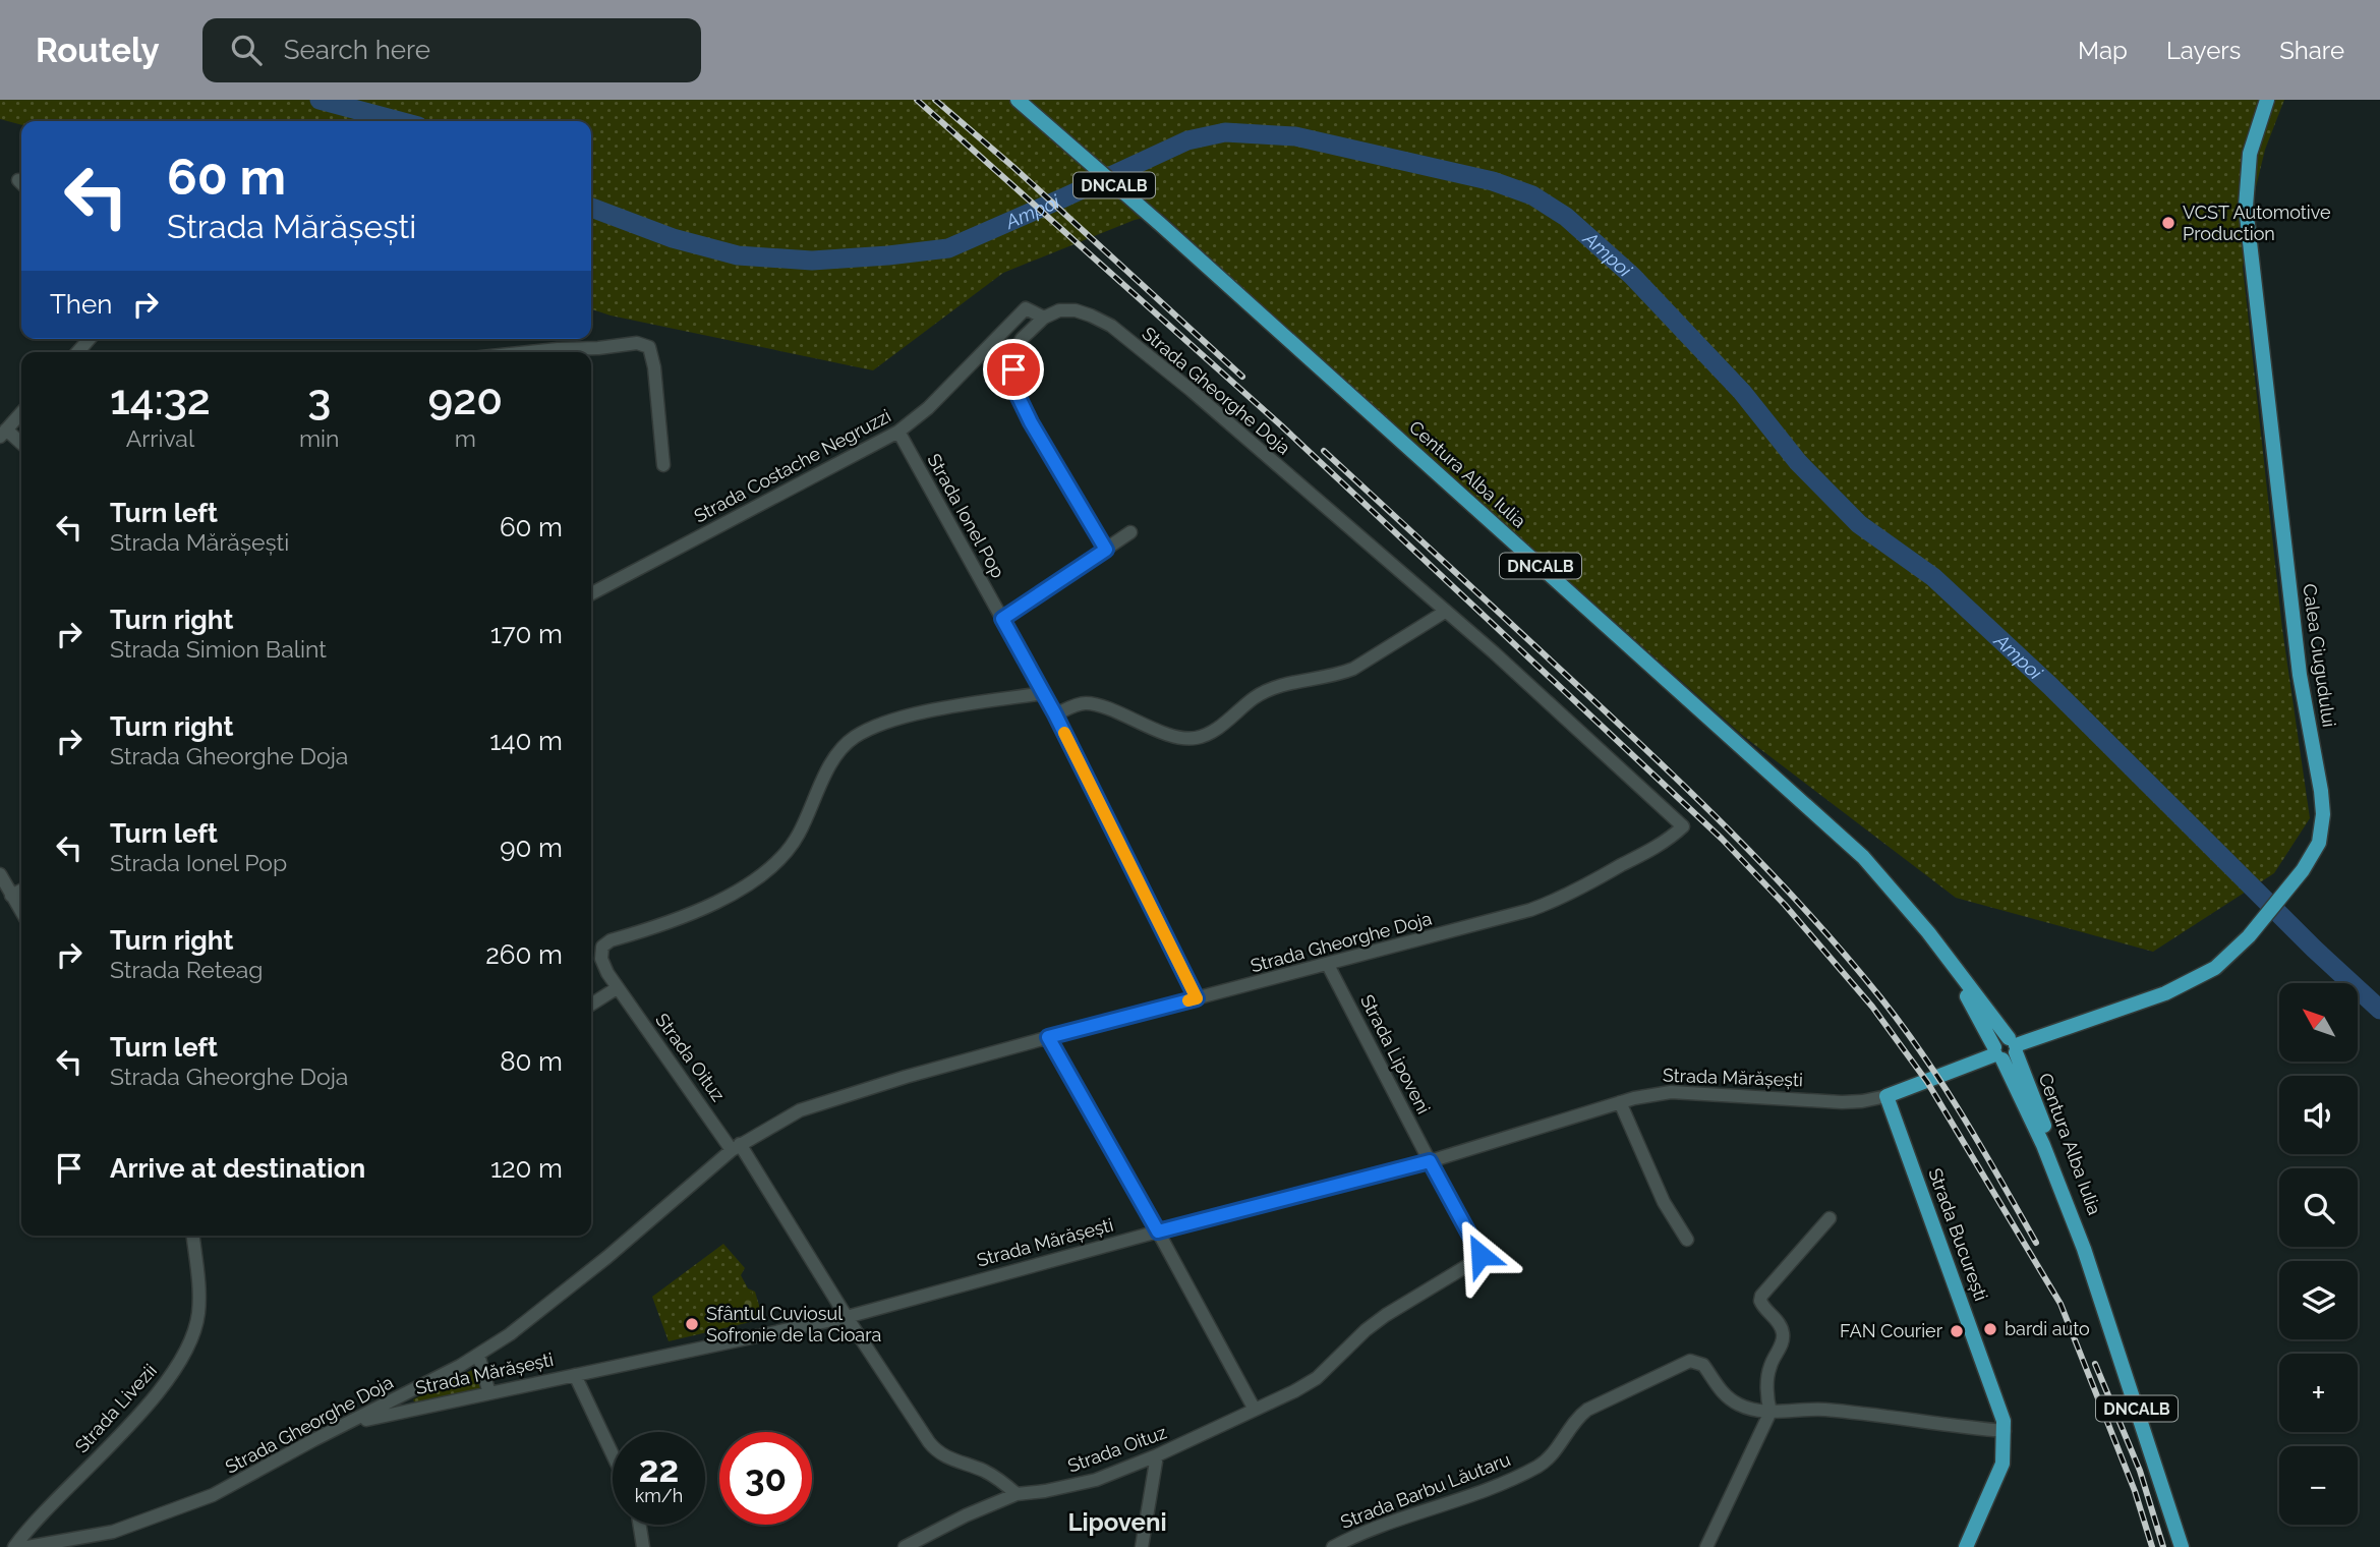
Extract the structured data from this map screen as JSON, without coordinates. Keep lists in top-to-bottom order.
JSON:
{
  "streets": {
    "main road": [
      "DNCALB",
      "Centura Alba Iulia",
      "Calea Ciugudului",
      "Strada Mărășești",
      "Strada București"
    ],
    "street": [
      "Strada Gheorghe Doja",
      "Strada Costache Negruzzi",
      "Strada Ionel Pop",
      "Strada Lipoveni",
      "Strada Oituz",
      "Strada Livezii",
      "Strada Barbu Lăutaru"
    ]
  },
  "crossings": [
    ["Strada Gheorghe Doja", "Strada Costache Negruzzi"],
    ["Strada Gheorghe Doja", "Strada Ionel Pop"],
    ["Strada Gheorghe Doja", "Strada Lipoveni"],
    ["Strada Gheorghe Doja", "Strada Oituz"],
    ["Strada Gheorghe Doja", "Strada Mărășești"],
    ["Strada Costache Negruzzi", "Strada Ionel Pop"],
    ["Centura Alba Iulia", "Calea Ciugudului"],
    ["Centura Alba Iulia", "Strada Mărășești"],
    ["Strada Ionel Pop", "Strada Oituz"],
    ["Calea Ciugudului", "Strada Mărășești"],
    ["Strada Lipoveni", "Strada Oituz"],
    ["Strada Lipoveni", "Strada Mărășești"],
    ["Strada Oituz", "Strada Mărășești"],
    ["Strada Mărășești", "Strada București"],
    ["Strada București", "Strada Barbu Lăutaru"]
  ],
  "districts": ["Lipoveni"],
  "water": ["Ampoi"],
  "places": [
    "VCST Automotive Production",
    "Sfântul Cuviosul Sofronie de la Cioara",
    "bardi auto",
    "FAN Courier"
  ],
  "north": "top left",
  "page": {
    "header": "Routely",
    "search": "Search here",
    "nav": ["Map", "Layers", "Share"],
    "turn": ["60 m", "Strada Mărășești"],
    "then": "Then",
    "eta": [
      "14:32",
      "Arrival",
      "3",
      "min",
      "920",
      "m"
    ],
    "list": [
      {
        "name": "Turn left",
        "note": "Strada Mărășești",
        "value": "60 m"
      },
      {
        "name": "Turn right",
        "note": "Strada Simion Balint",
        "value": "170 m"
      },
      {
        "name": "Turn right",
        "note": "Strada Gheorghe Doja",
        "value": "140 m"
      },
      {
        "name": "Turn left",
        "note": "Strada Ionel Pop",
        "value": "90 m"
      },
      {
        "name": "Turn right",
        "note": "Strada Reteag",
        "value": "260 m"
      },
      {
        "name": "Turn left",
        "note": "Strada Gheorghe Doja",
        "value": "80 m"
      },
      {
        "name": "Arrive at destination",
        "value": "120 m"
      }
    ],
    "map_buttons": ["+", "−"],
    "speed": "22 km/h",
    "limit": "30"
  }
}
